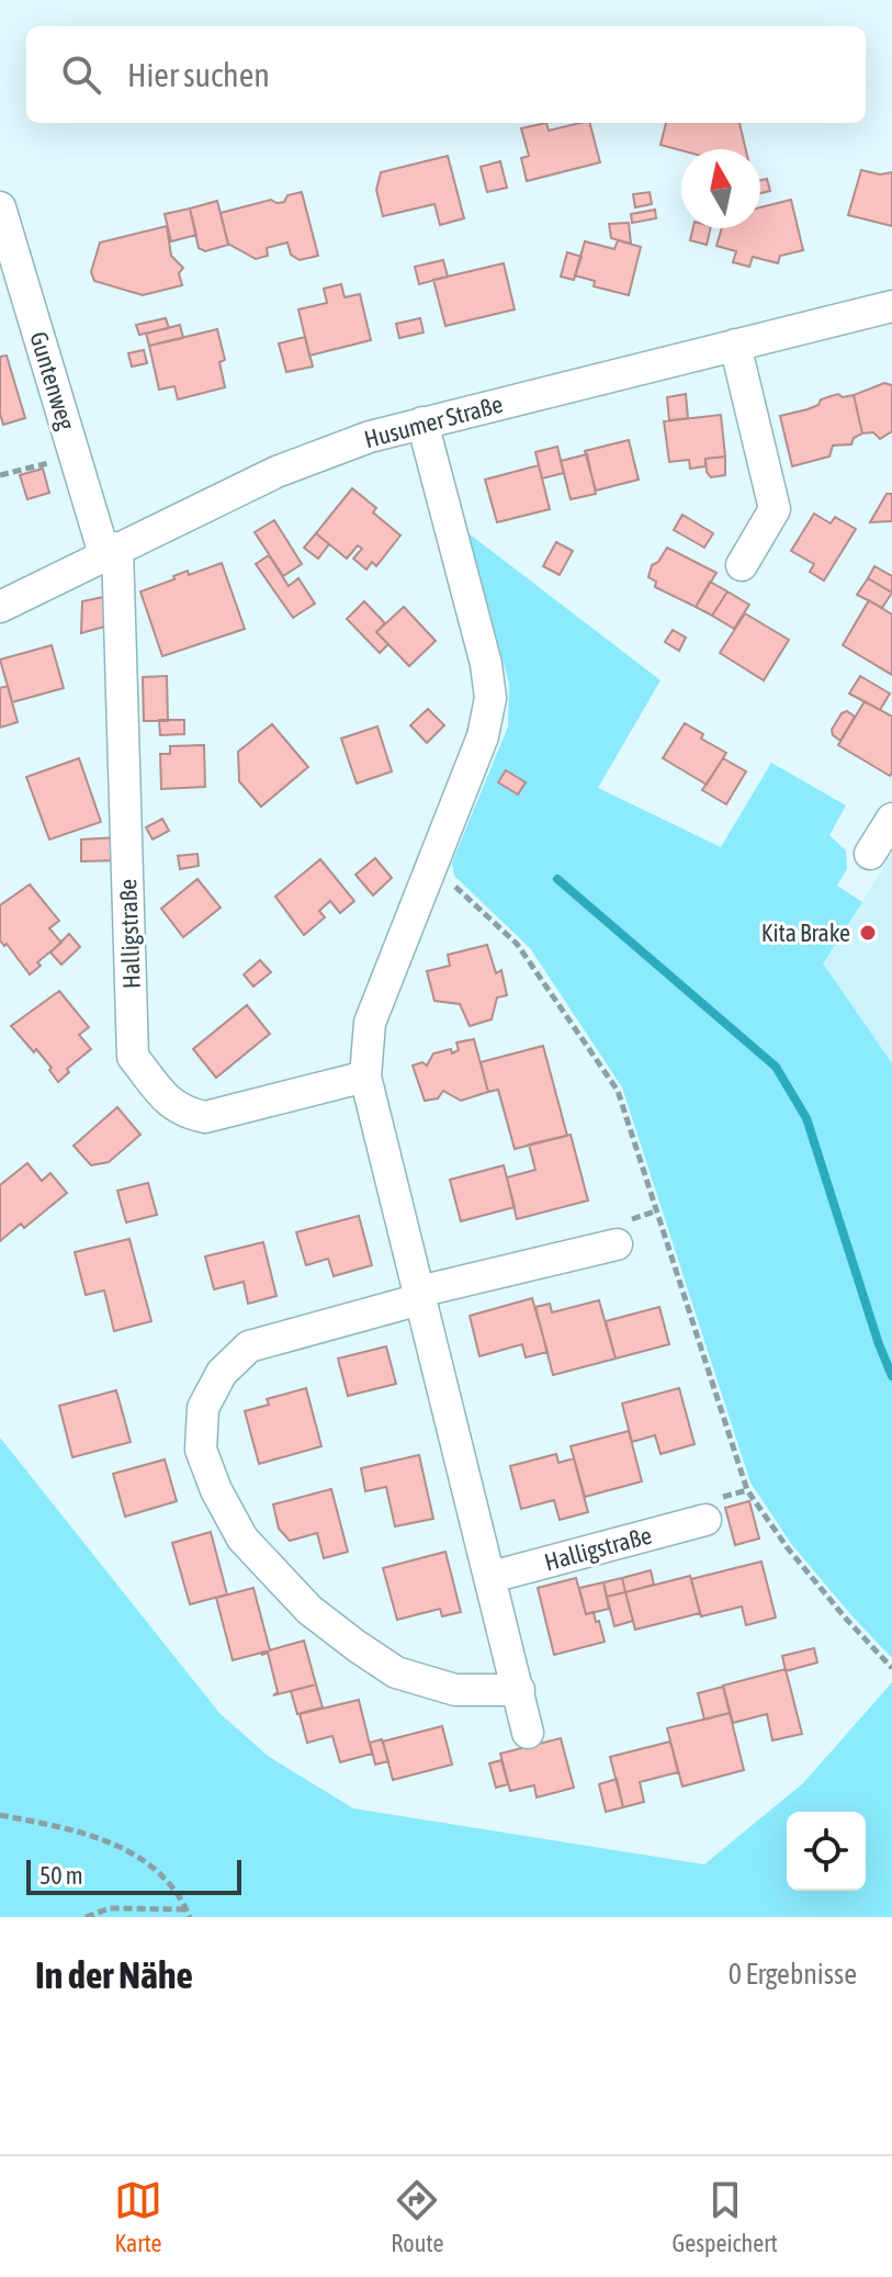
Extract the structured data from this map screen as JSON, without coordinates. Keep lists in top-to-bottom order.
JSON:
{
  "streets": {
    "street": ["Guntenweg", "Husumer Straße", "Halligstraße"]
  },
  "crossings": [
    ["Guntenweg", "Husumer Straße"],
    ["Guntenweg", "Halligstraße"],
    ["Husumer Straße", "Halligstraße"]
  ],
  "places": ["Kita Brake"],
  "scale_bar": "50 m",
  "north": "top",
  "page": {
    "search": "Hier suchen",
    "scale": "50 m",
    "heading": ["In der Nähe", "0 Ergebnisse"],
    "nav": ["Karte", "Route", "Gespeichert"]
  }
}
